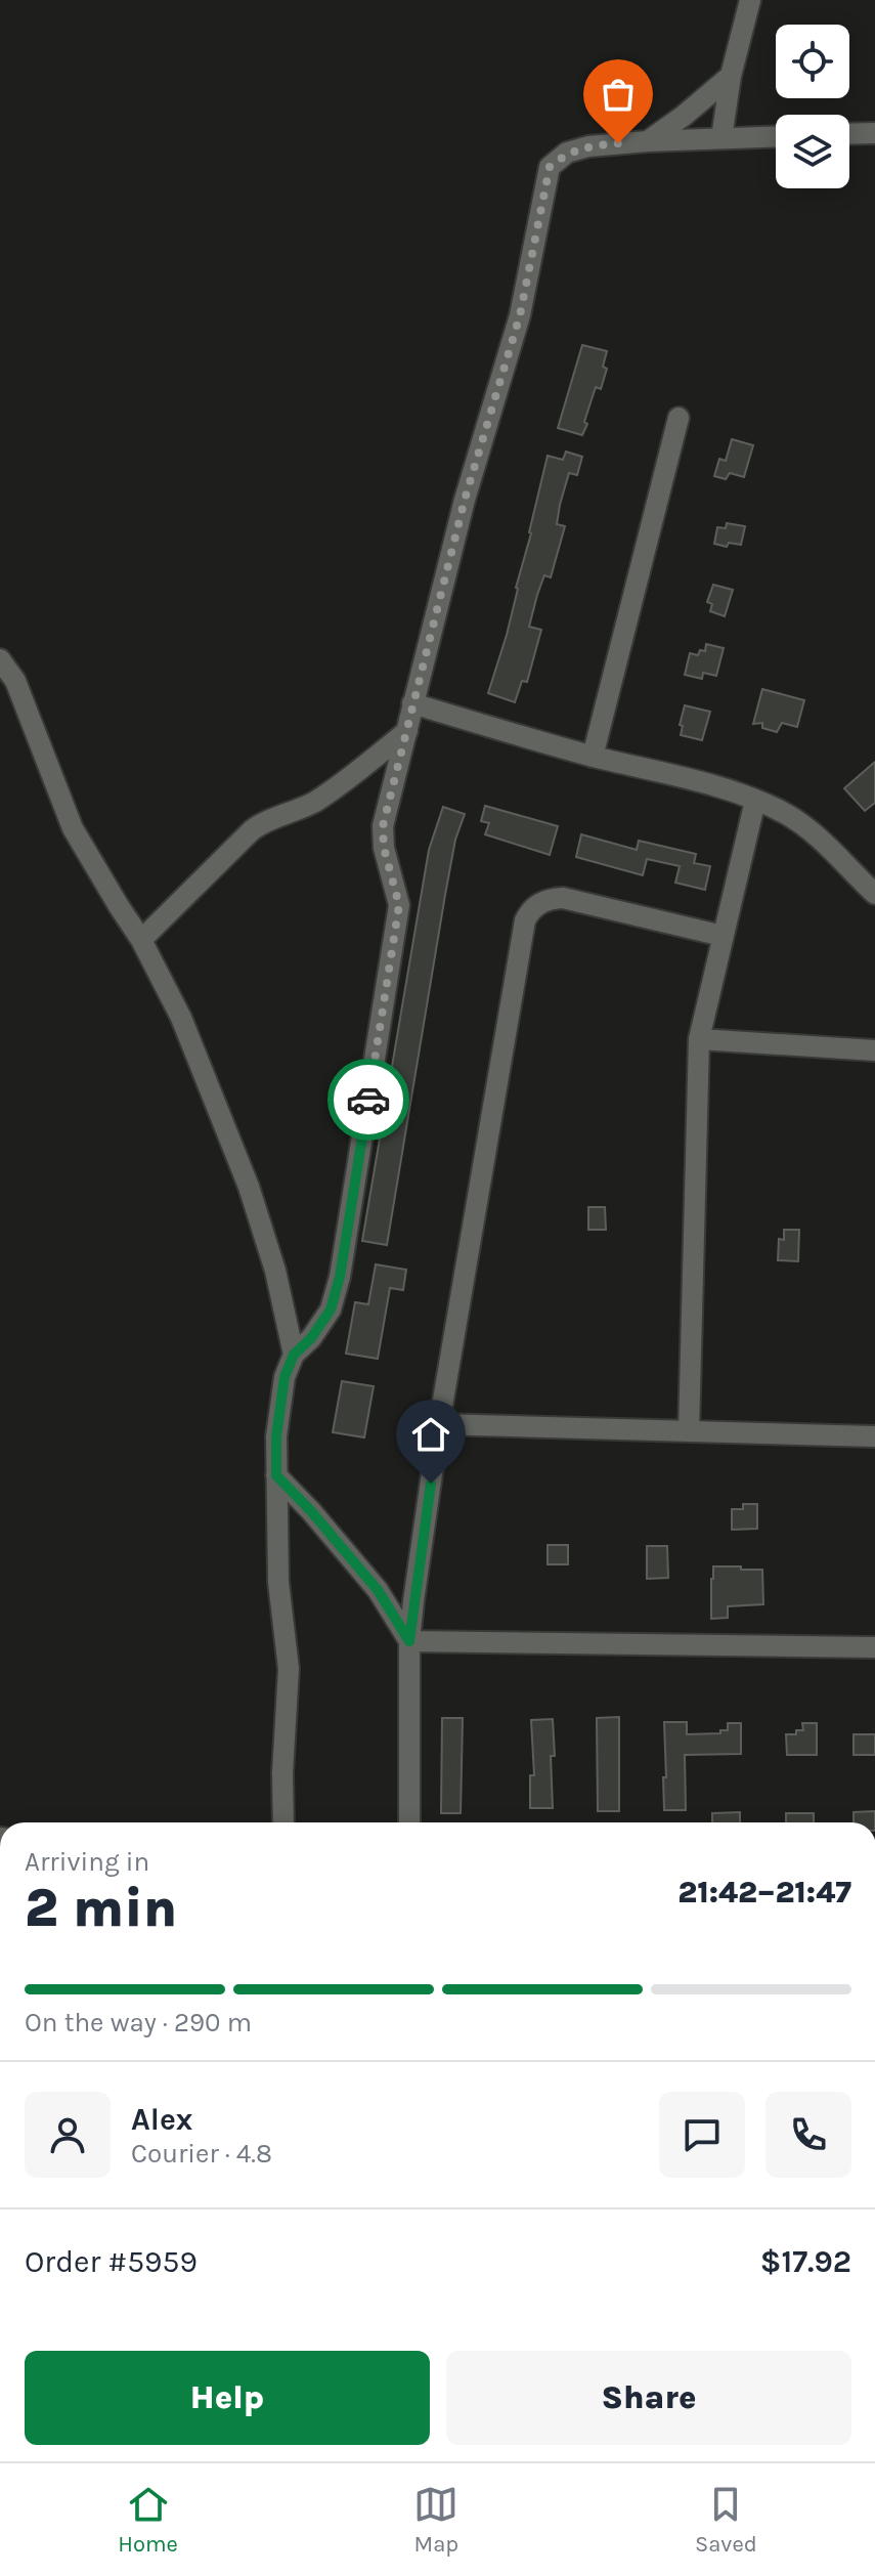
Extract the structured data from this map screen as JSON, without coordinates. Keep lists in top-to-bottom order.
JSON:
{
  "page": {
    "heading": ["2 min", "Arriving in", "21:42–21:47"],
    "panel": [
      "Alex",
      "Courier · 4.8",
      "Order #5959",
      "$17.92"
    ],
    "bar": "On the way · 290 m",
    "buttons": ["Help", "Share"],
    "tabs": ["Home", "Map", "Saved"]
  }
}
